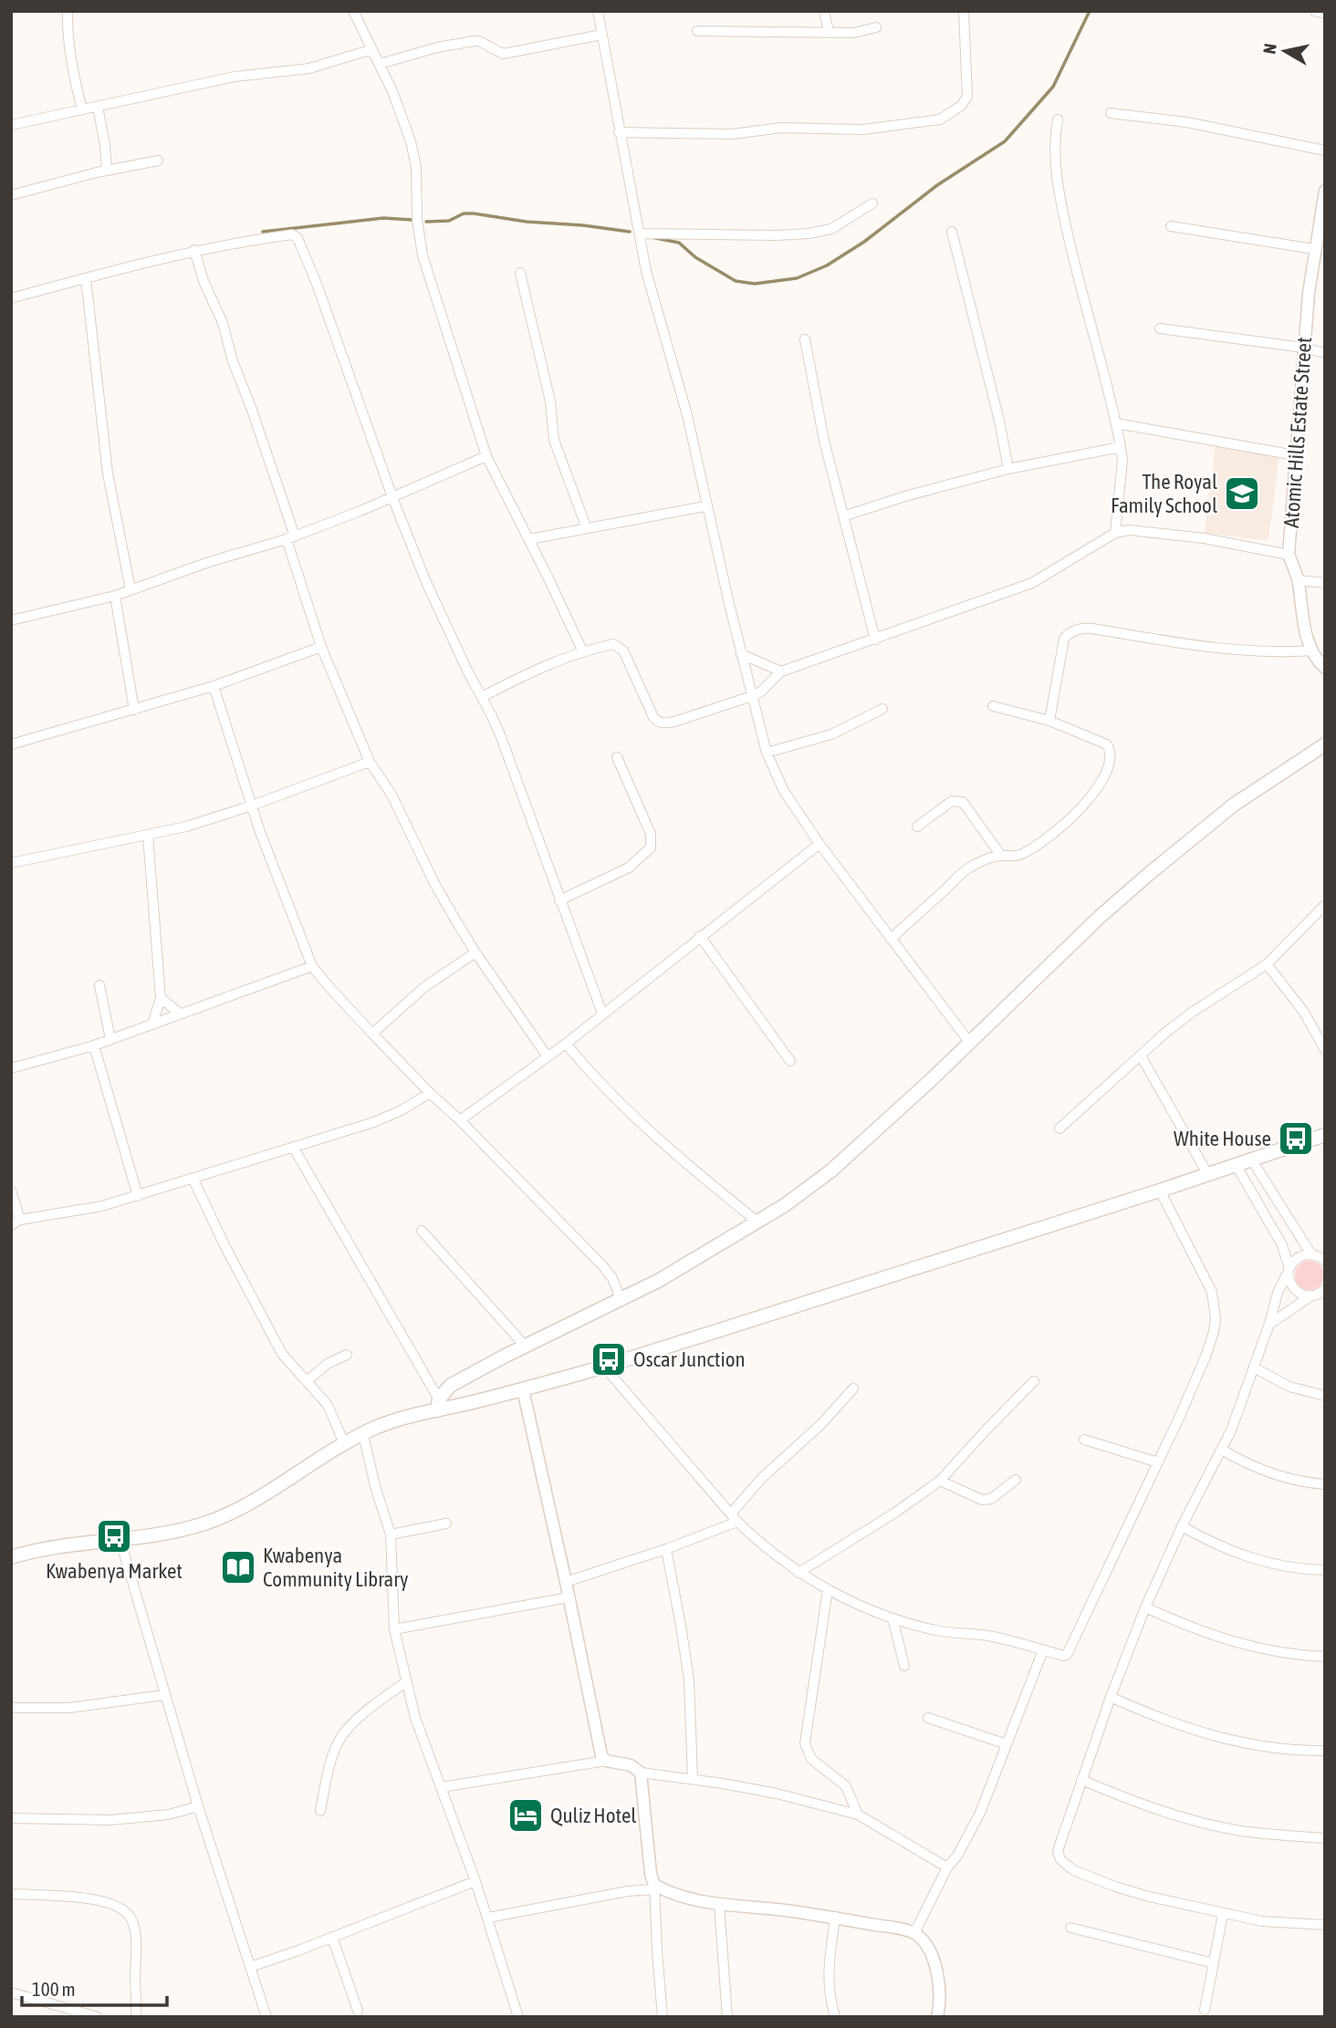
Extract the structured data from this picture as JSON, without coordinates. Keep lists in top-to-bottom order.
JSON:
{
  "streets": {
    "street": ["Atomic Hills Estate Street"]
  },
  "places": {
    "school or university": ["The Royal Family School"],
    "bus stop": ["White House", "Oscar Junction", "Kwabenya Market"],
    "library": ["Kwabenya Community Library"],
    "hotel": ["Quliz Hotel"]
  },
  "scale_bar": "100 m",
  "north": "left"
}
